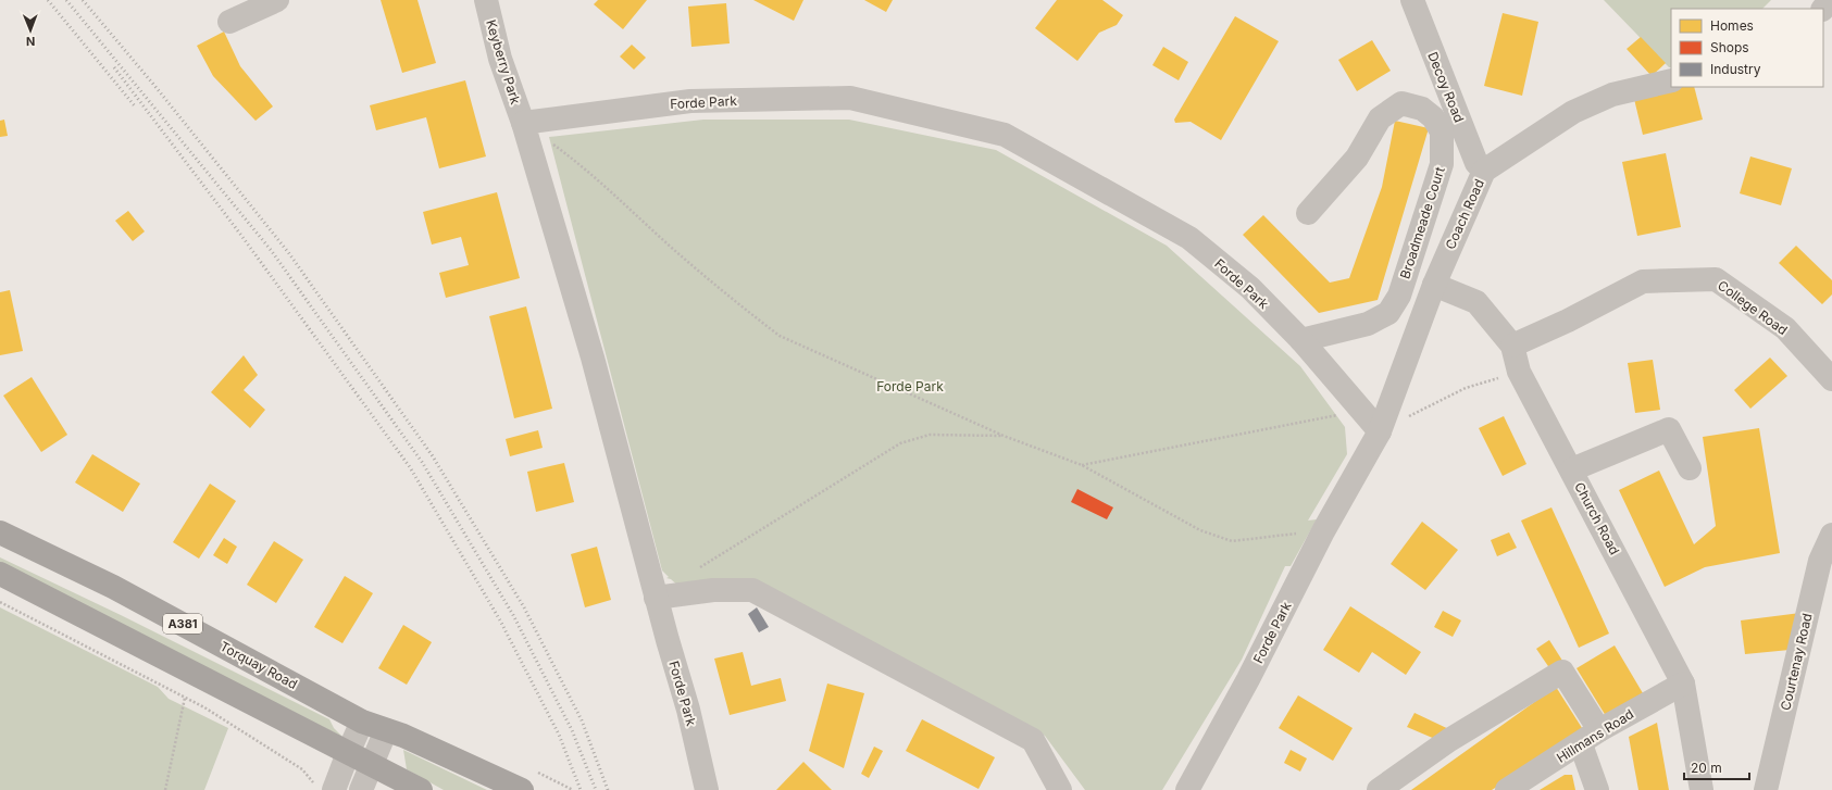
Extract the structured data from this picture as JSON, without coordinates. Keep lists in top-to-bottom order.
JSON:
{
  "streets": {
    "main road": ["A381", "Torquay Road"],
    "street": [
      "Keyberry Park",
      "Decoy Road",
      "Forde Park",
      "Coach Road",
      "Broadmeade Court",
      "College Road",
      "Church Road",
      "Courtenay Road",
      "Hillmans Road"
    ]
  },
  "crossings": [
    ["Keyberry Park", "Forde Park"],
    ["Decoy Road", "Coach Road"],
    ["Forde Park", "Coach Road"],
    ["Forde Park", "Broadmeade Court"],
    ["Coach Road", "Church Road"],
    ["College Road", "Church Road"],
    ["Church Road", "Hillmans Road"]
  ],
  "parks": ["Forde Park"],
  "legend": ["Homes", "Shops", "Industry"],
  "scale_bar": "20 m",
  "north": "bottom"
}
